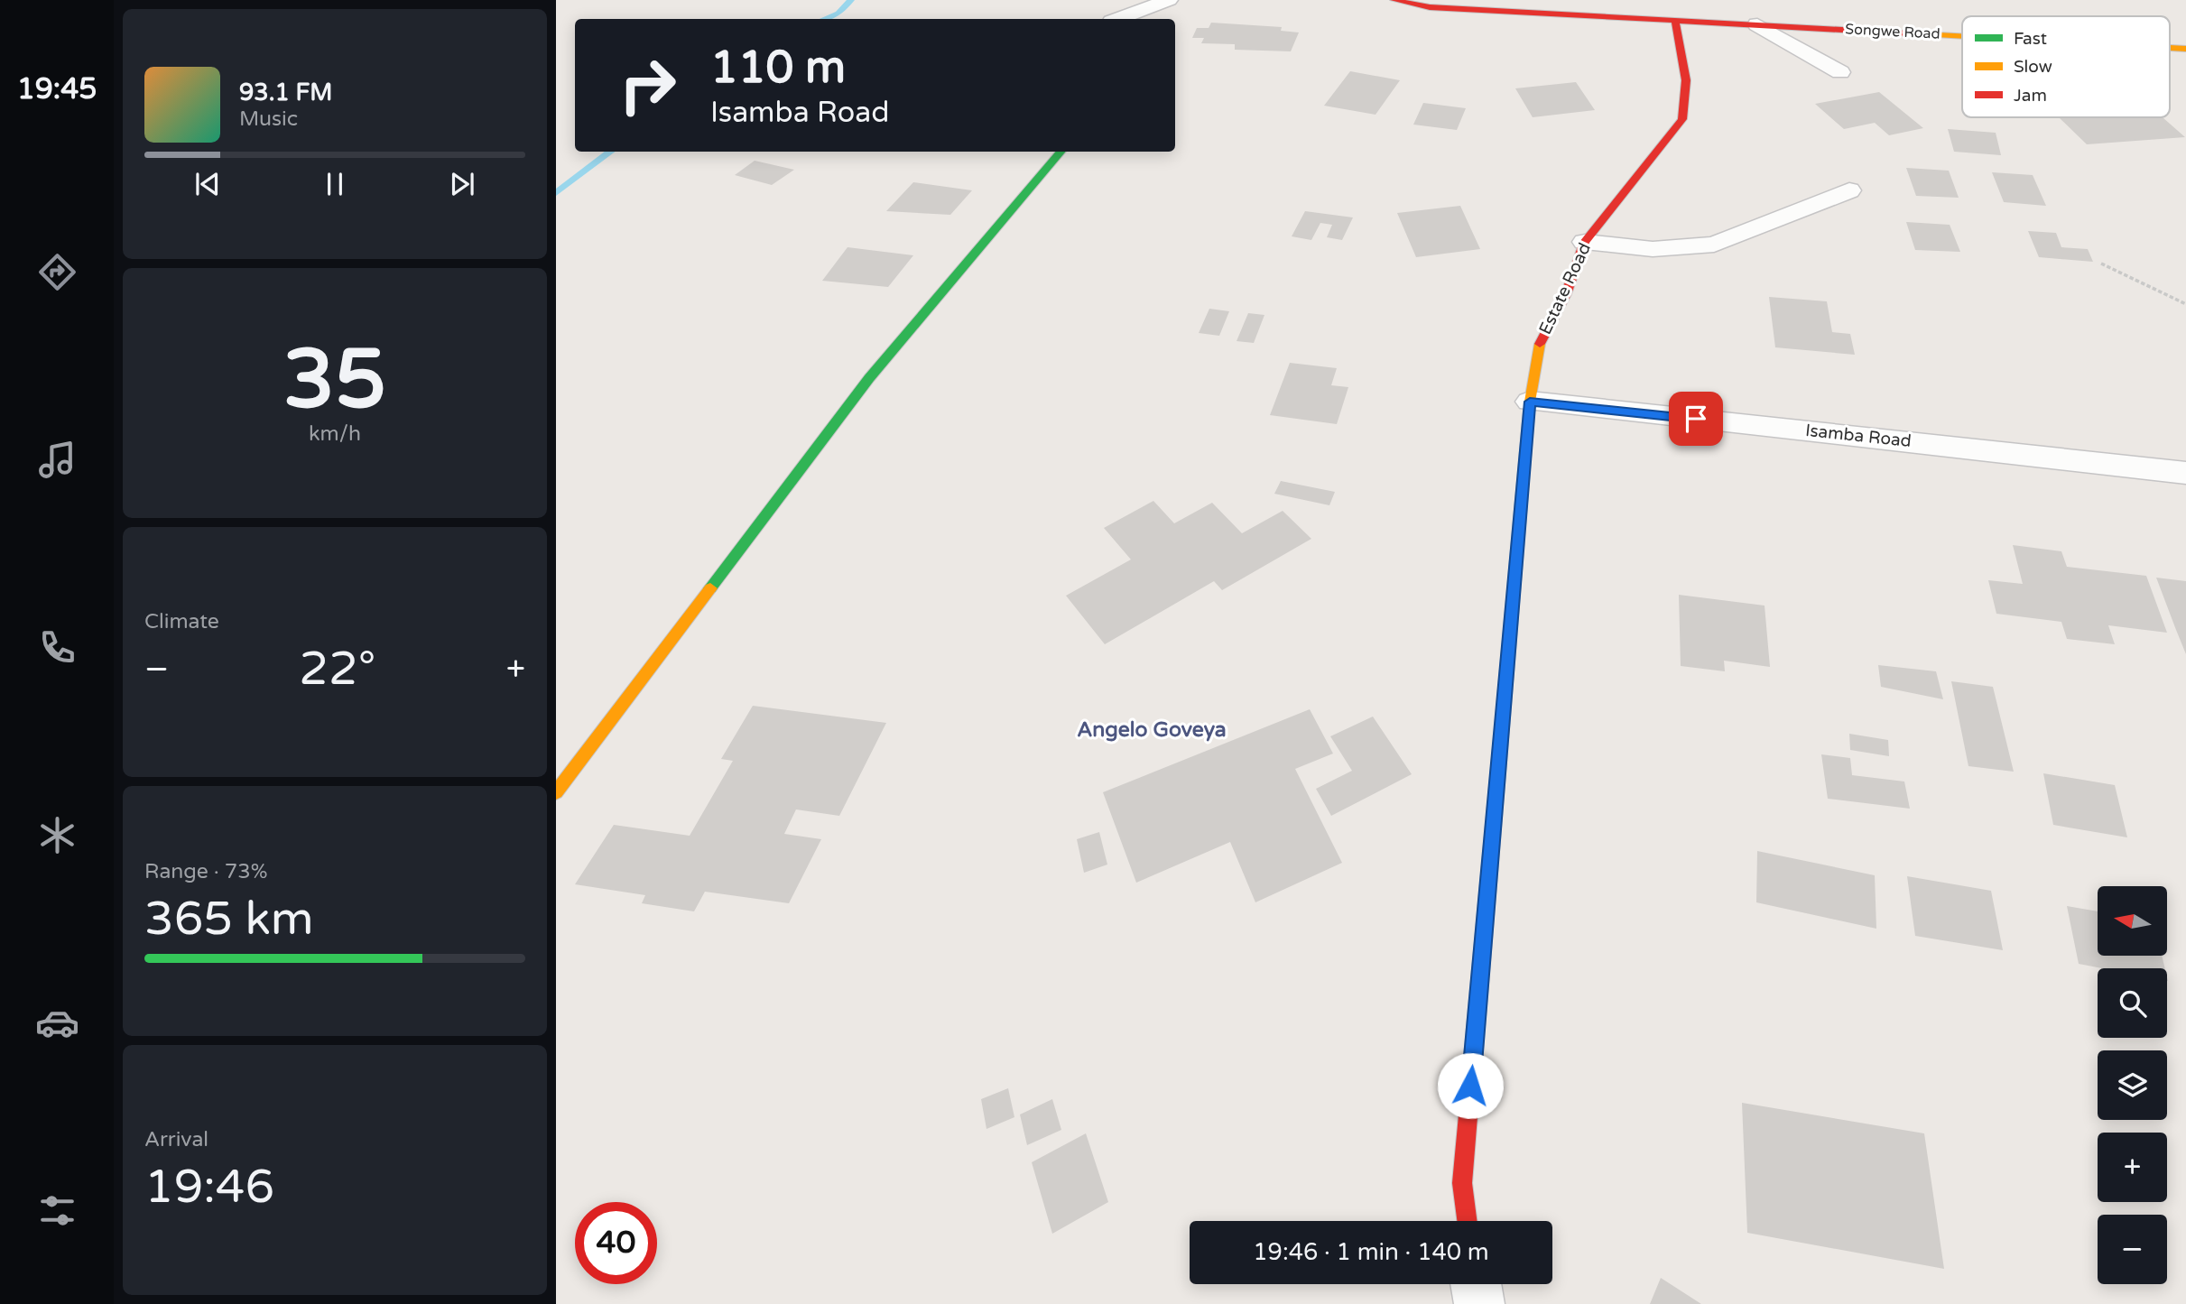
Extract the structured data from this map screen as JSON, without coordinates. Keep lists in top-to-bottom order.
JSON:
{
  "streets": {
    "street": ["Songwe Road", "Estate Road", "Isamba Road"]
  },
  "crossings": [
    ["Songwe Road", "Estate Road"],
    ["Estate Road", "Isamba Road"]
  ],
  "districts": ["Angelo Goveya"],
  "legend": ["Fast", "Slow", "Jam"],
  "north": "left",
  "page": {
    "tabs": "19:45",
    "turn": ["110 m", "Isamba Road"],
    "song": ["93.1 FM", "Music"],
    "tile": [
      ["35", "km/h"],
      "Climate",
      ["Range · 73%", "365 km"],
      ["Arrival", "19:46"]
    ],
    "heat": ["−", "22°", "+"],
    "map_buttons": ["+", "−"],
    "limit": "40",
    "trip": "19:46 · 1 min · 140 m"
  }
}
